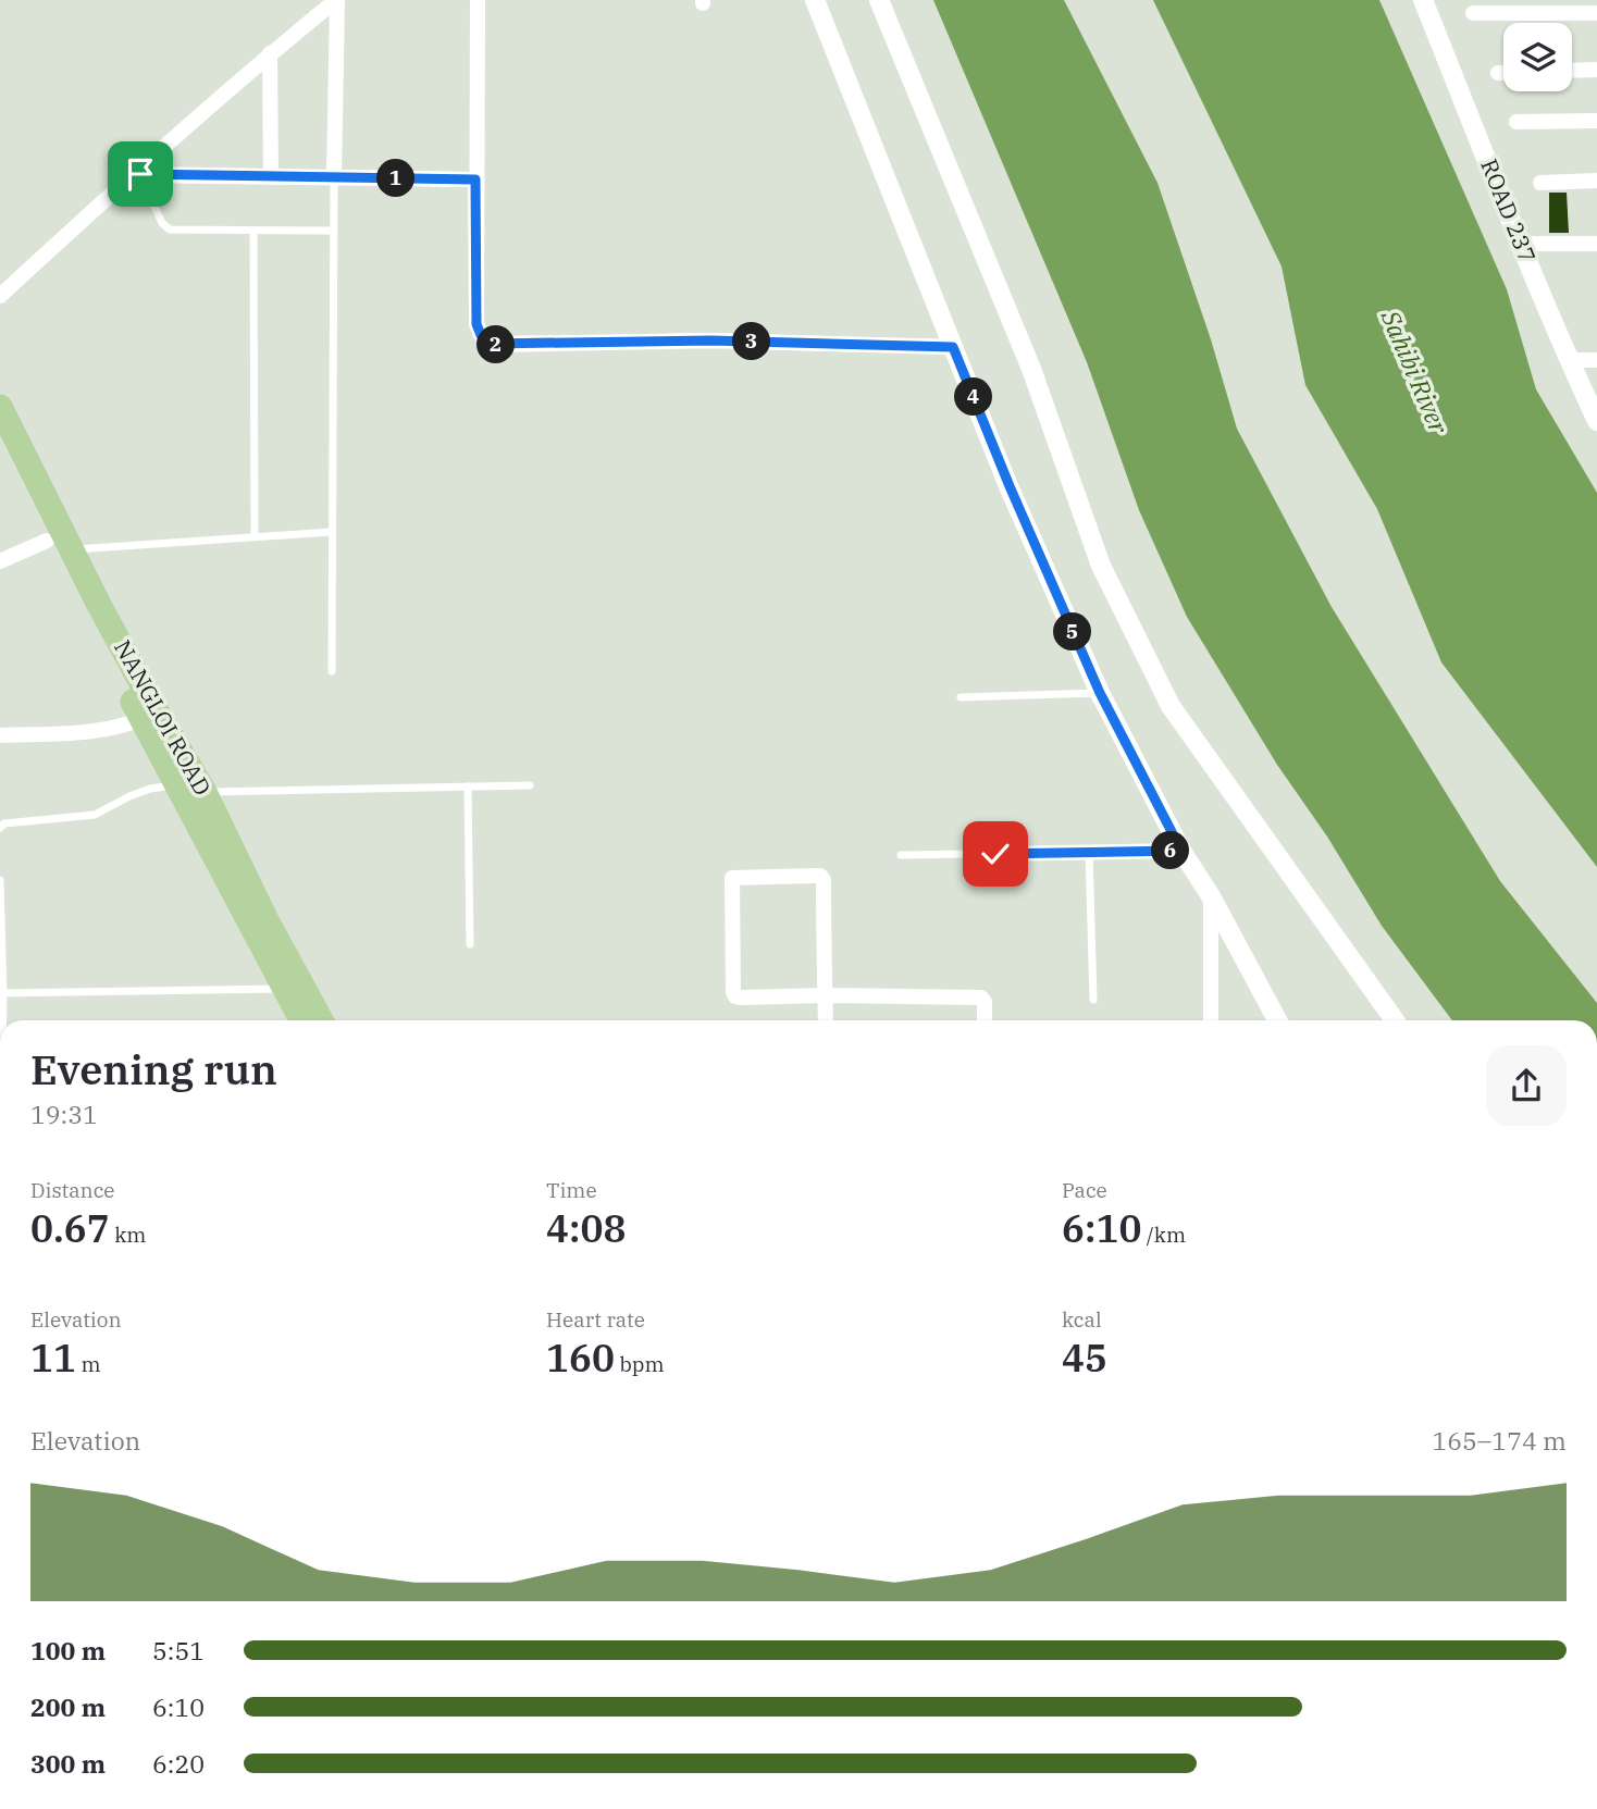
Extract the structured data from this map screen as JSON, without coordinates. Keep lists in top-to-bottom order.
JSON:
{
  "streets": {
    "main road": ["NANGLOI ROAD"],
    "street": ["ROAD 237"]
  },
  "water": ["Sahibi River"],
  "page": {
    "pins": [
      "1",
      "3",
      "2",
      "4",
      "5",
      "6"
    ],
    "heading": ["Evening run", "19:31"],
    "stats": [
      ["Distance", "0.67 km"],
      ["Time", "4:08"],
      ["Pace", "6:10 /km"],
      ["Elevation", "11 m"],
      ["Heart rate", "160 bpm"],
      ["kcal", "45"]
    ],
    "chart": ["Elevation", "165–174 m"],
    "list": [
      {
        "name": "100 m",
        "note": "5:51"
      },
      {
        "name": "200 m",
        "note": "6:10"
      },
      {
        "name": "300 m",
        "note": "6:20"
      }
    ]
  }
}
